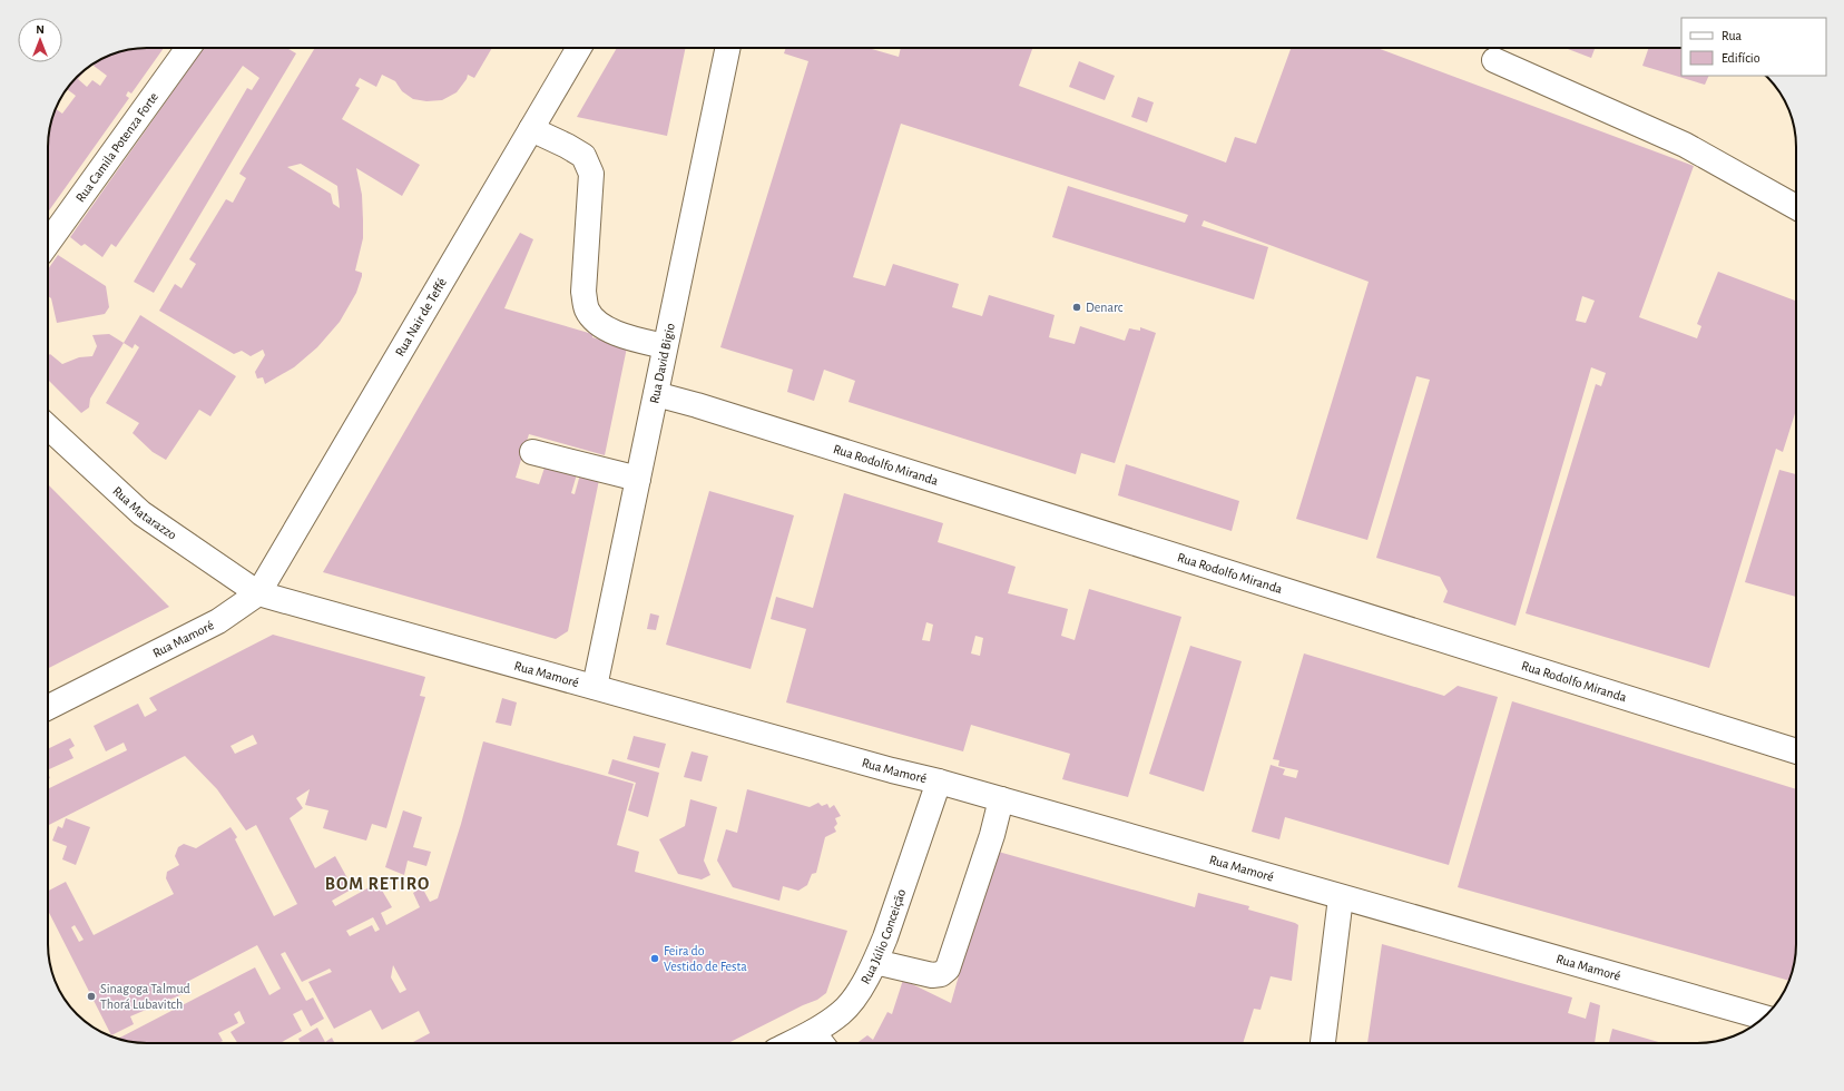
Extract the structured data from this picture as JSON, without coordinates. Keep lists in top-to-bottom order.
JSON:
{
  "streets": {
    "street": [
      "Rua Camila Potenza Forte",
      "Rua Nair de Teffé",
      "Rua David Bigio",
      "Rua Rodolfo Miranda",
      "Rua Matarazzo",
      "Rua Mamoré",
      "Rua Júlio Conceição"
    ]
  },
  "crossings": [
    ["Rua Nair de Teffé", "Rua Matarazzo"],
    ["Rua Nair de Teffé", "Rua Mamoré"],
    ["Rua David Bigio", "Rua Rodolfo Miranda"],
    ["Rua David Bigio", "Rua Mamoré"],
    ["Rua Matarazzo", "Rua Mamoré"],
    ["Rua Mamoré", "Rua Júlio Conceição"]
  ],
  "districts": ["BOM RETIRO"],
  "places": ["Denarc", "Feira do Vestido de Festa", "Sinagoga Talmud Thorá Lubavitch"],
  "legend": ["Rua", "Edifício"],
  "north": "top"
}
